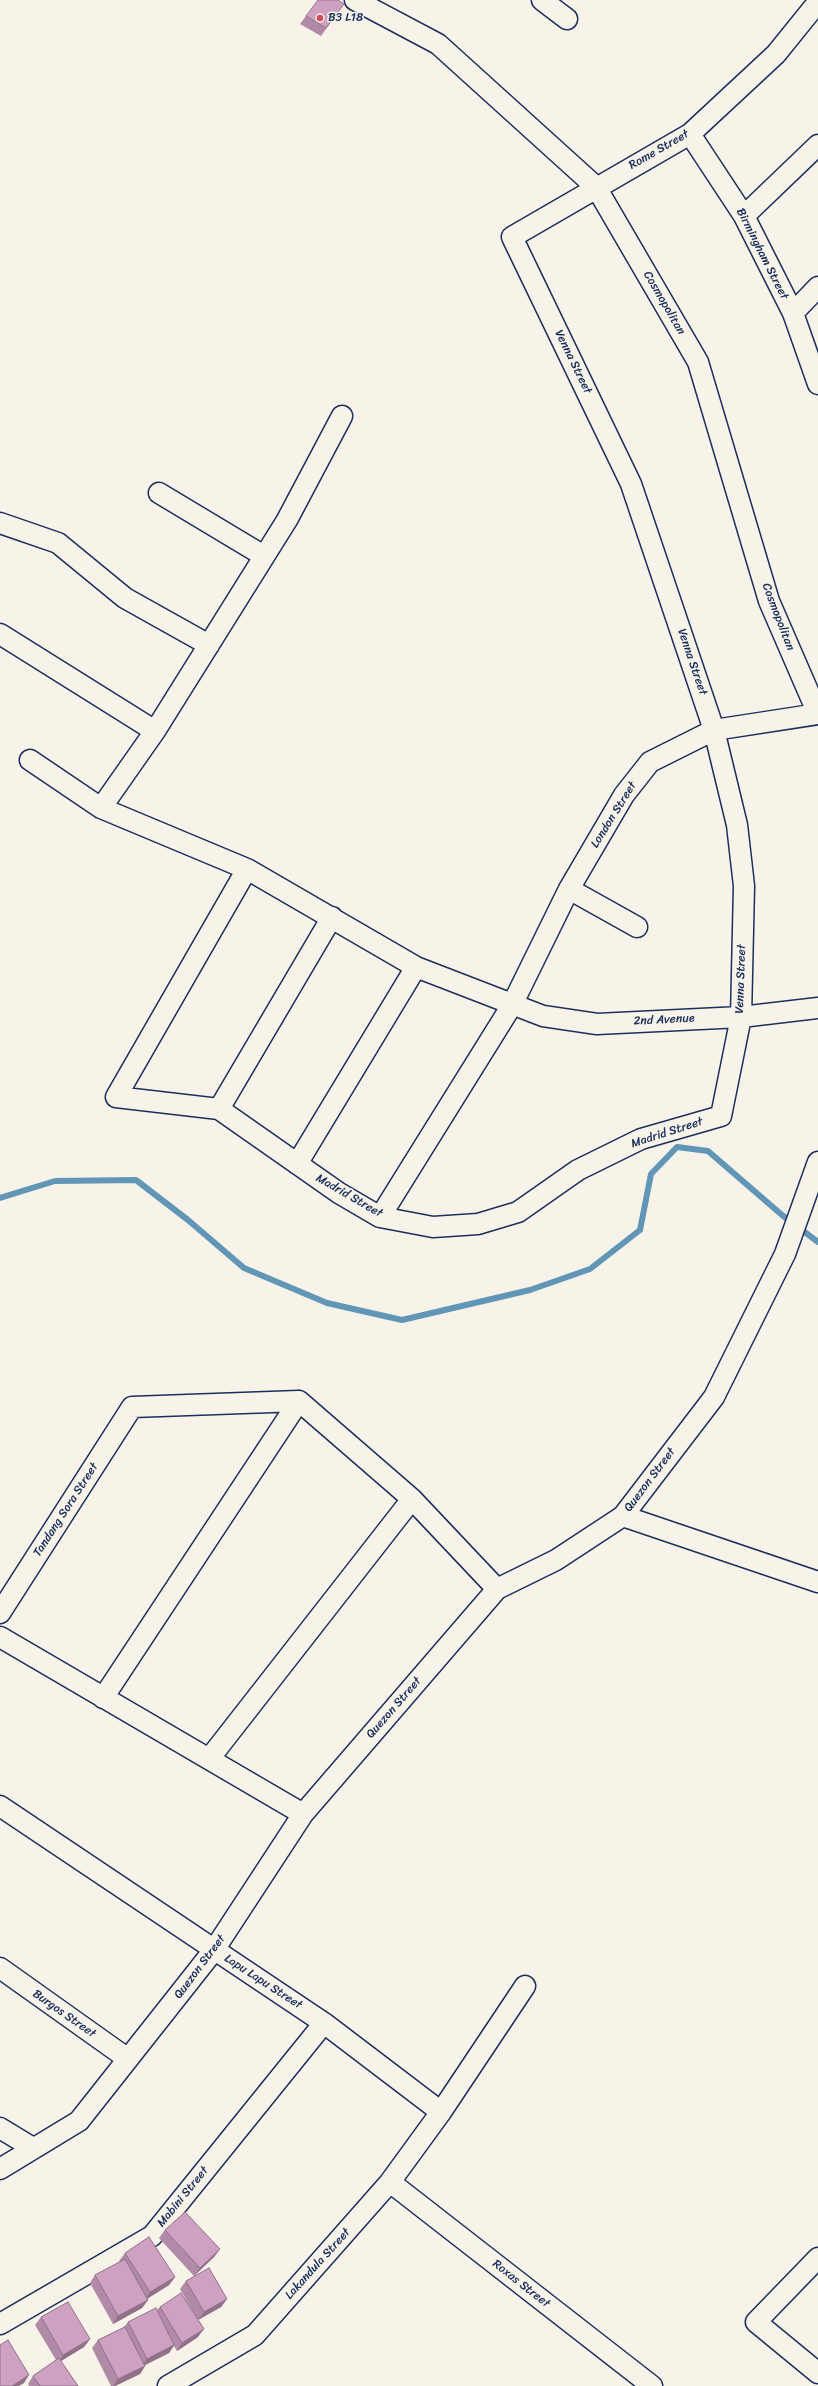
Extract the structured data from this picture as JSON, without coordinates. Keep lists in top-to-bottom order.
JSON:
{
  "streets": {
    "street": [
      "Rome Street",
      "Birmingham Street",
      "Cosmopolitan",
      "Venna Street",
      "London Street",
      "2nd Avenue",
      "Madrid Street",
      "Quezon Street",
      "Tandang Sora Street",
      "Lapu Lapu Street",
      "Burgos Street",
      "Mabini Street",
      "Lakandula Street",
      "Roxas Street"
    ]
  },
  "crossings": [
    ["Rome Street", "Birmingham Street"],
    ["Rome Street", "Cosmopolitan"],
    ["Rome Street", "Venna Street"],
    ["Cosmopolitan", "London Street"],
    ["Venna Street", "London Street"],
    ["Venna Street", "2nd Avenue"],
    ["Venna Street", "Madrid Street"],
    ["London Street", "2nd Avenue"],
    ["London Street", "Madrid Street"],
    ["2nd Avenue", "Madrid Street"],
    ["Quezon Street", "Lapu Lapu Street"],
    ["Quezon Street", "Burgos Street"],
    ["Lapu Lapu Street", "Mabini Street"],
    ["Lapu Lapu Street", "Lakandula Street"],
    ["Lakandula Street", "Roxas Street"]
  ],
  "places": ["B3 L18"]
}
